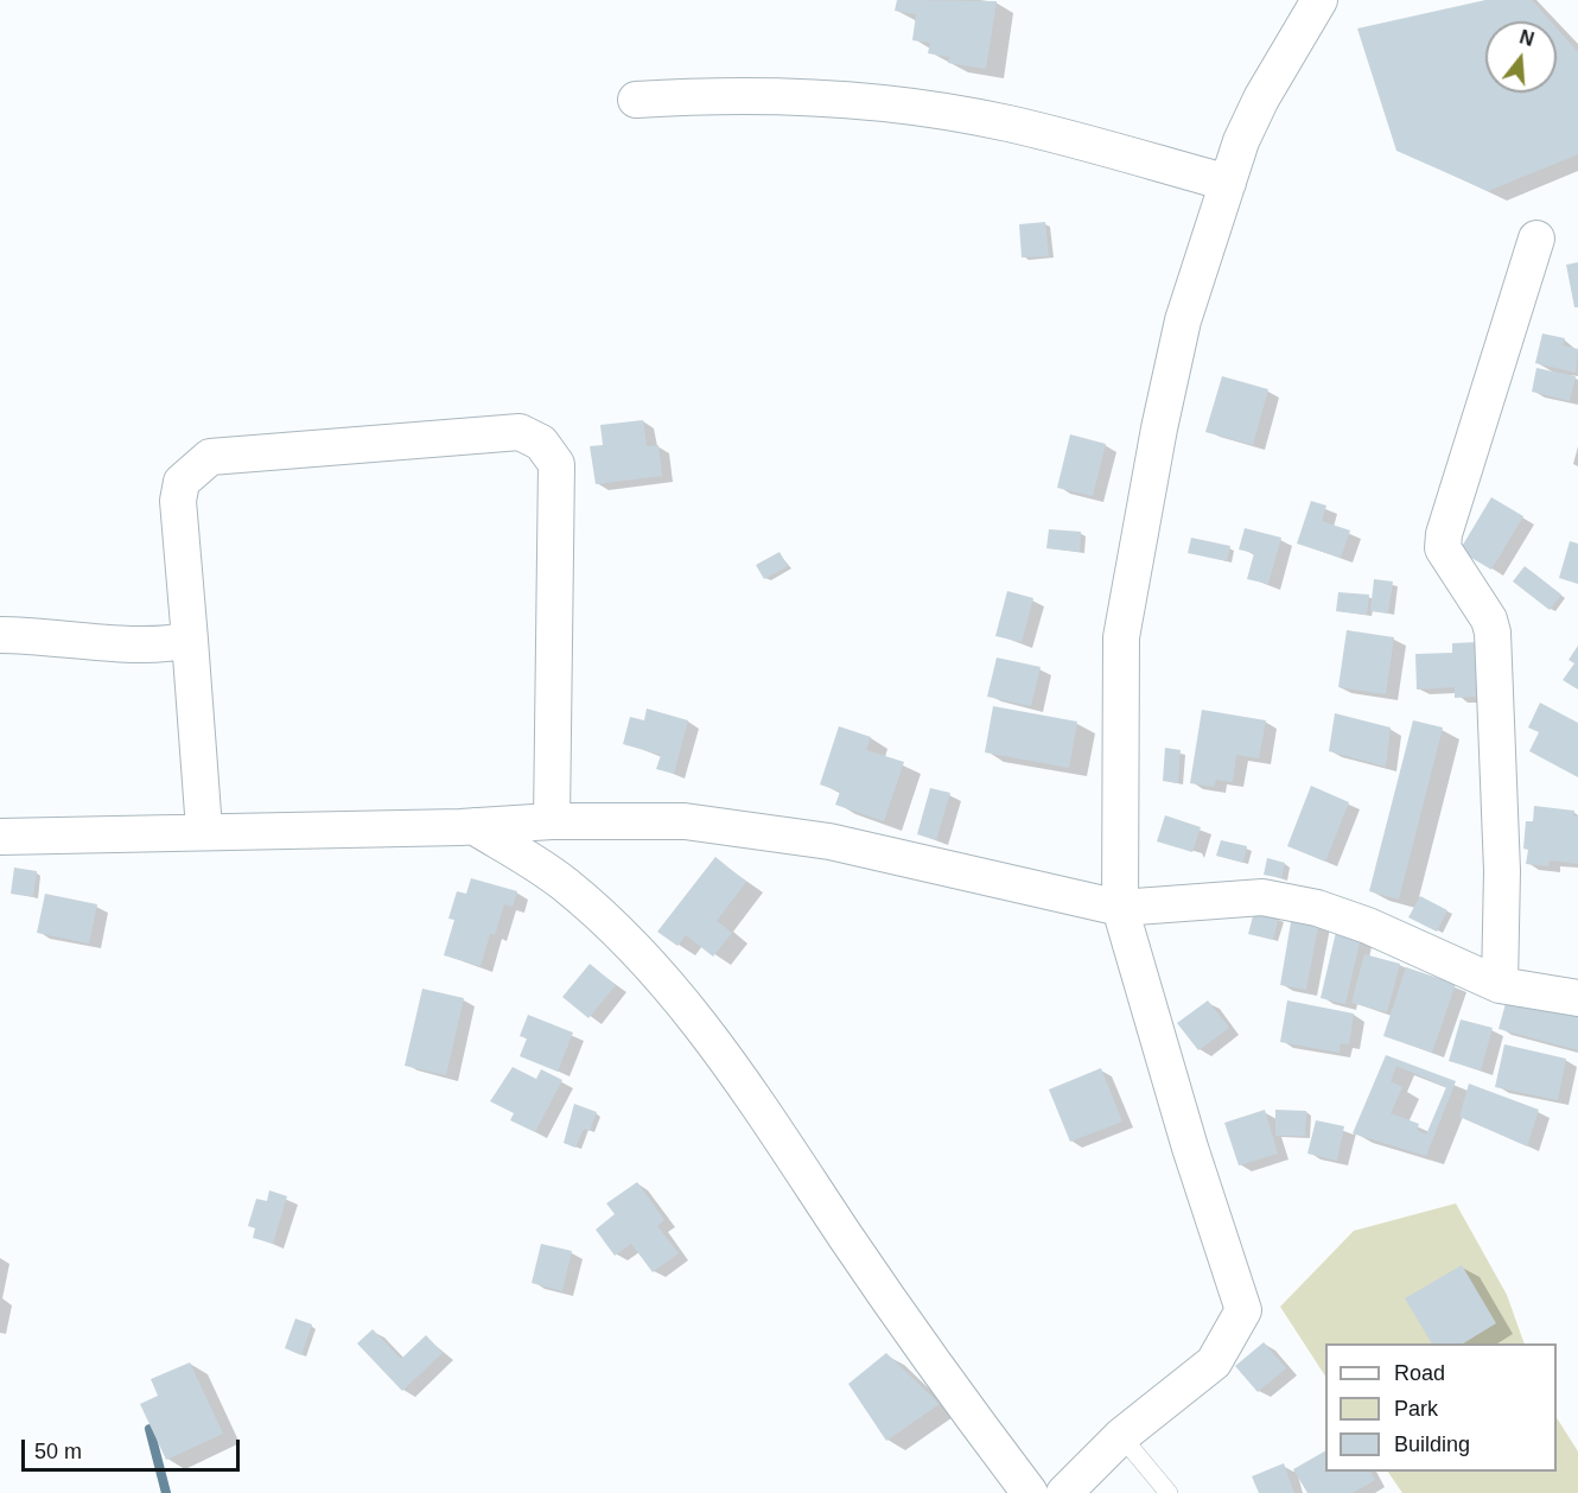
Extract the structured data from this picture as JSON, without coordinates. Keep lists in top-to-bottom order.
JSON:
{
  "legend": ["Road", "Park", "Building"],
  "scale_bar": "50 m",
  "north": "top"
}
